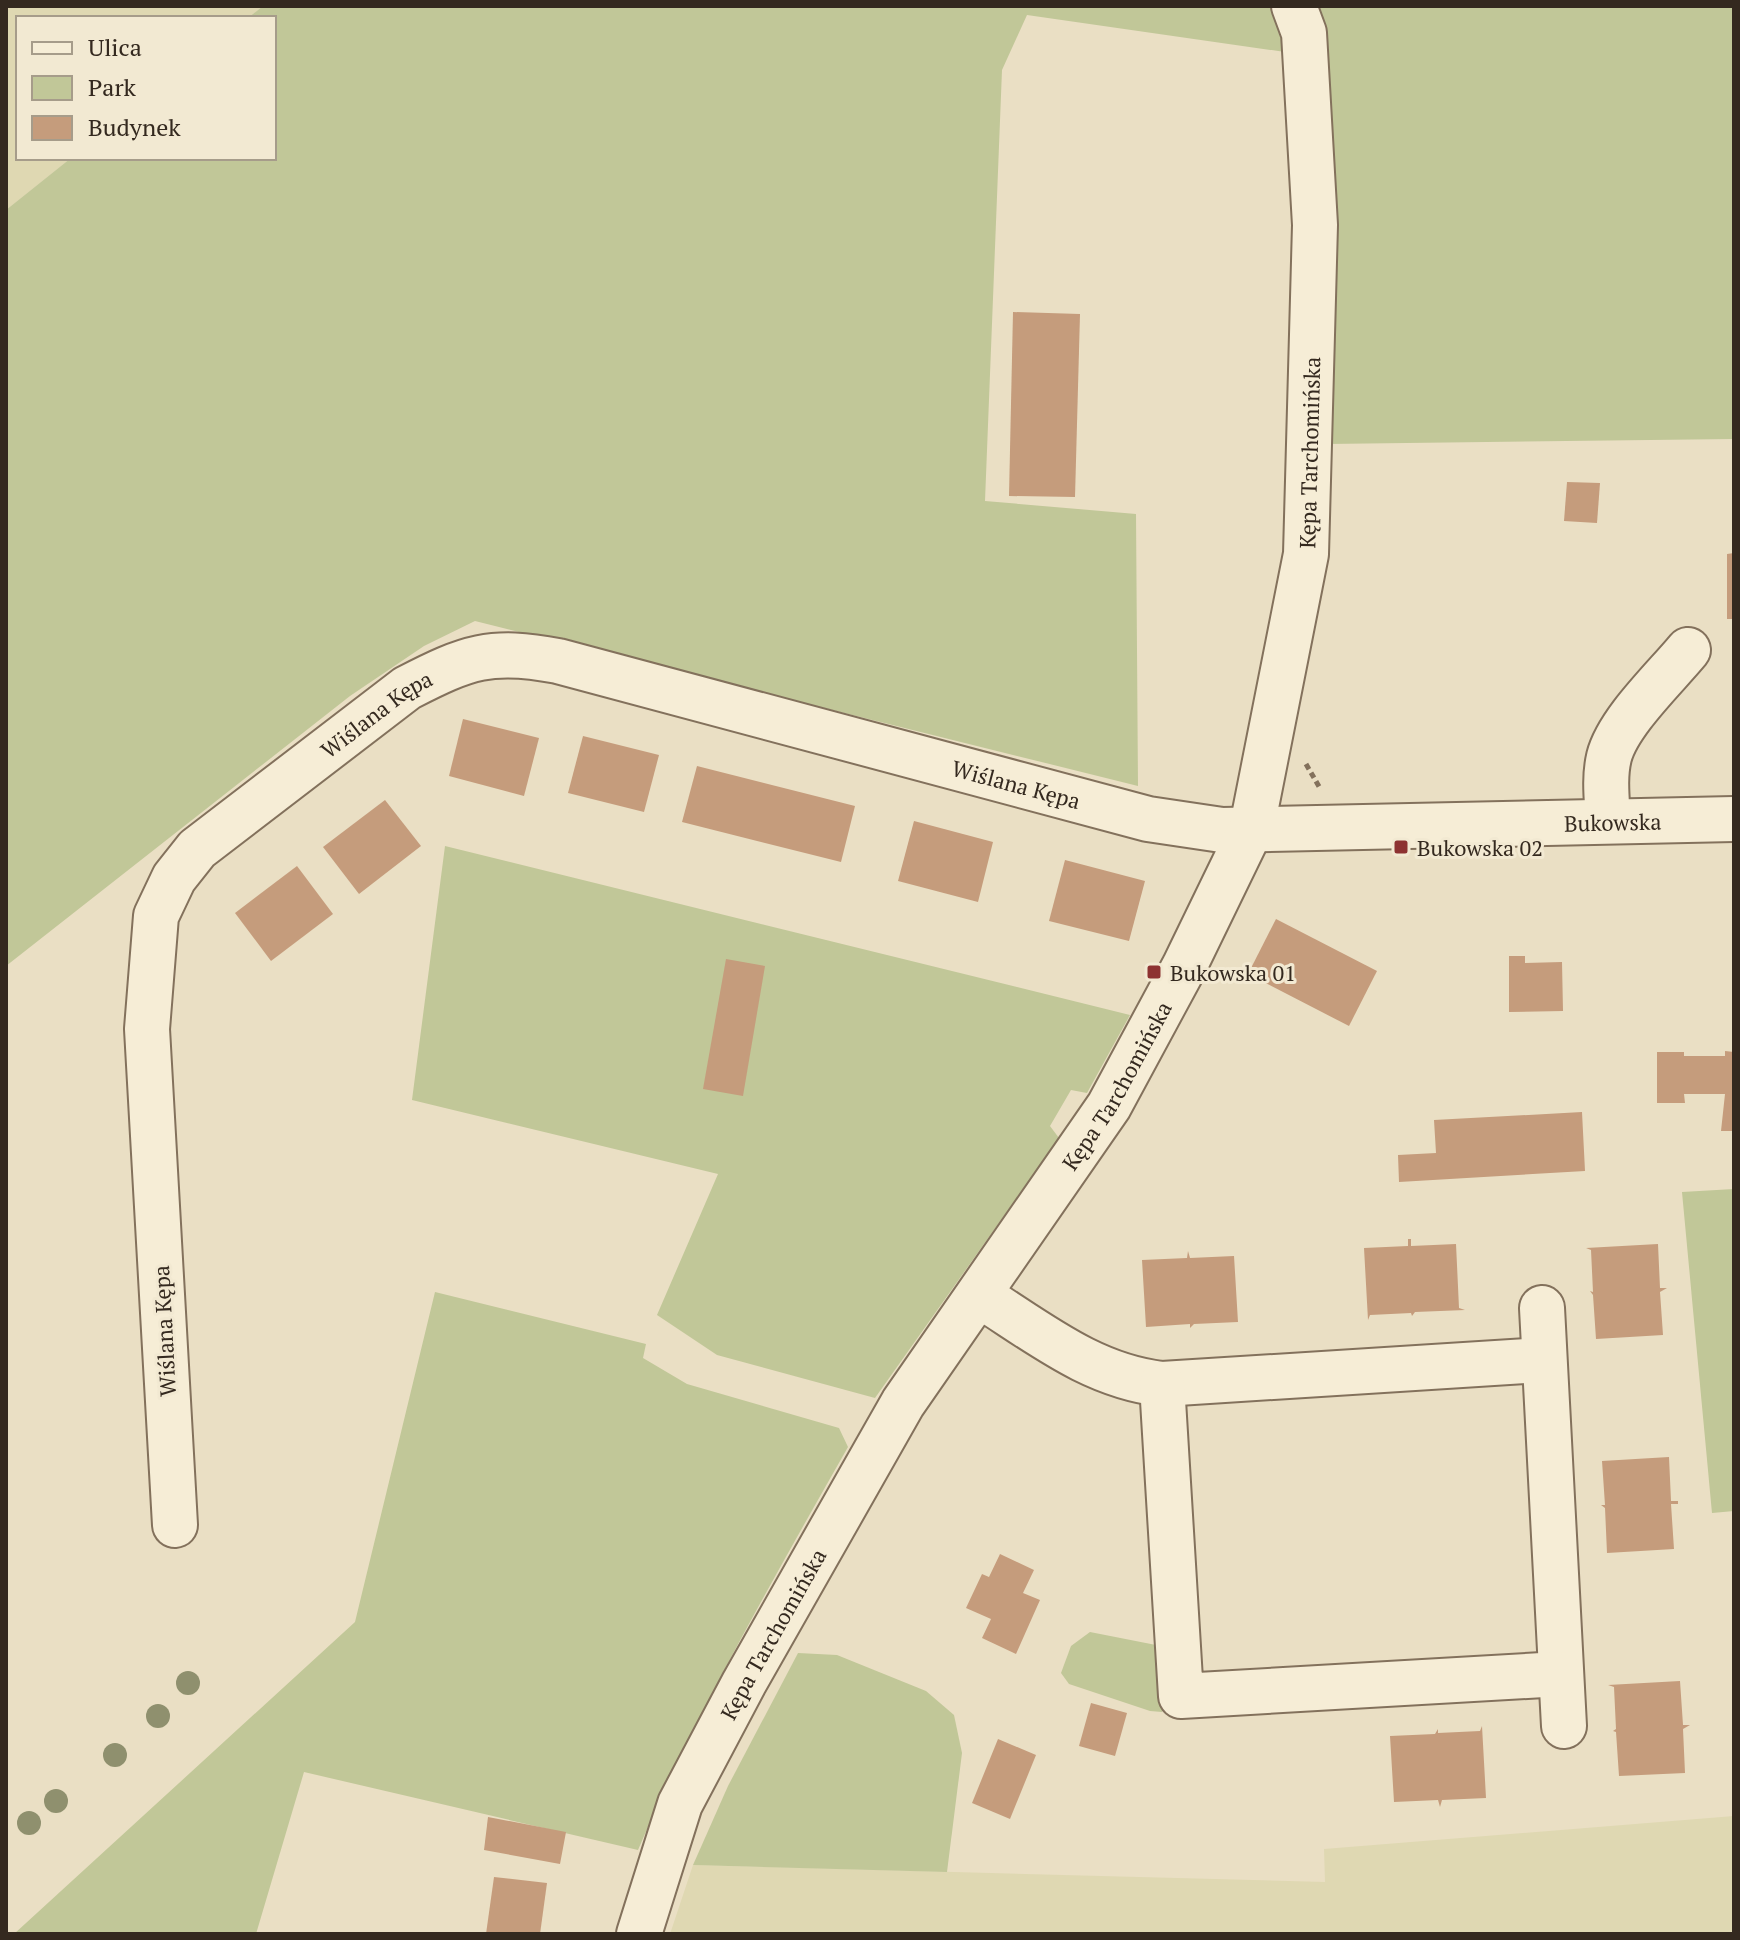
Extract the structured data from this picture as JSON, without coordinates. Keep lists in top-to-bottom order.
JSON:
{
  "streets": {
    "street": ["Kępa Tarchomińska", "Wiślana Kępa", "Bukowska"]
  },
  "crossings": [
    ["Kępa Tarchomińska", "Wiślana Kępa"],
    ["Kępa Tarchomińska", "Bukowska"],
    ["Wiślana Kępa", "Bukowska"]
  ],
  "places": {
    "transit": ["Bukowska 02", "Bukowska 01"]
  },
  "legend": ["Ulica", "Park", "Budynek"]
}
